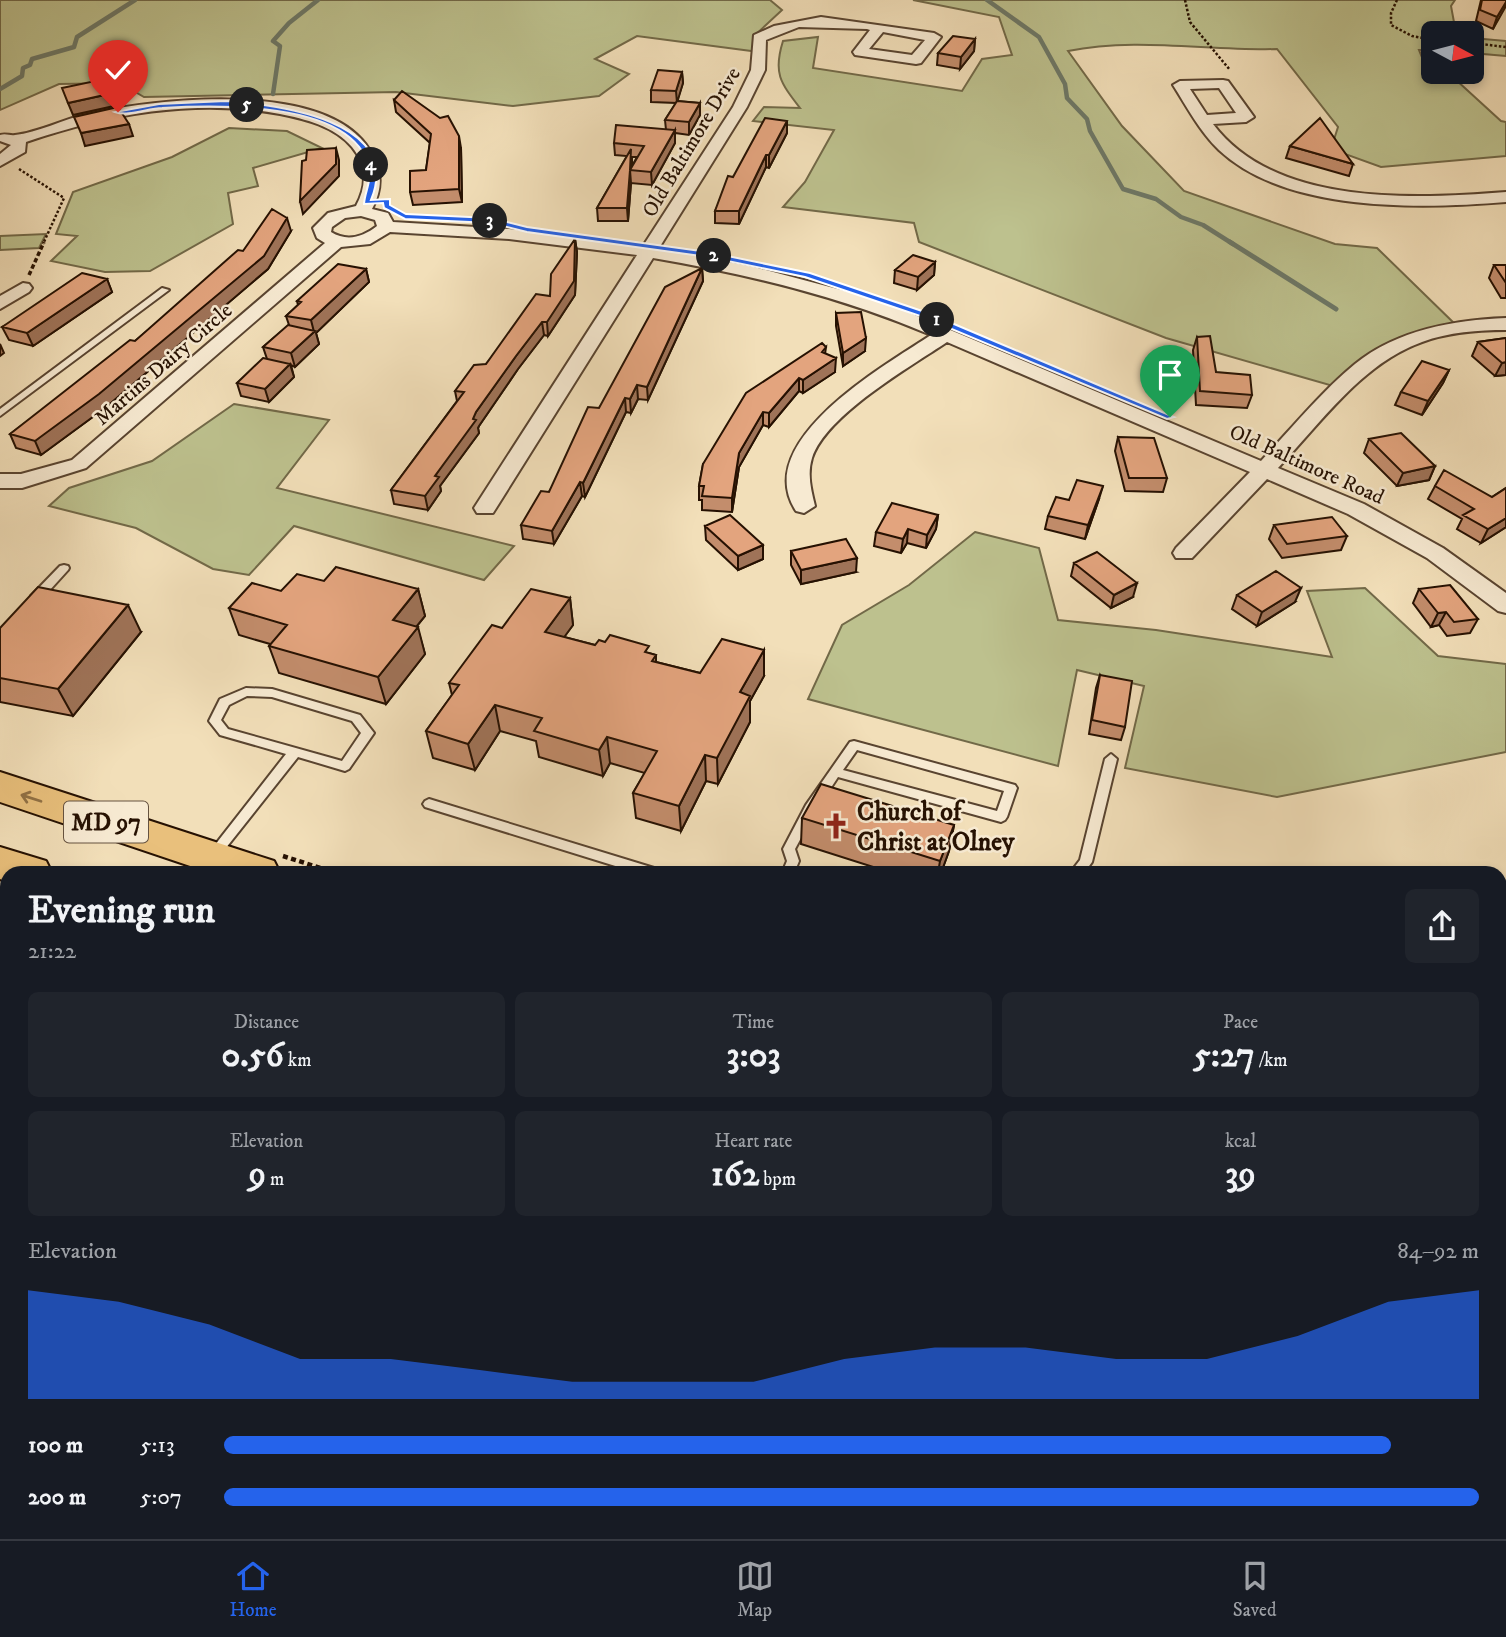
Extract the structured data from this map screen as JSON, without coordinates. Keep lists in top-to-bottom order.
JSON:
{
  "streets": {
    "main road": ["MD 97"],
    "street": ["Old Baltimore Drive", "Martins Dairy Circle", "Old Baltimore Road"]
  },
  "crossings": [
    ["Old Baltimore Drive", "Old Baltimore Road"]
  ],
  "places": {
    "church": ["Church of Christ at Olney"]
  },
  "north": "right",
  "page": {
    "pins": [
      "5",
      "4",
      "3",
      "2",
      "1"
    ],
    "heading": ["Evening run", "21:22"],
    "stats": [
      ["Distance", "0.56 km"],
      ["Time", "3:03"],
      ["Pace", "5:27 /km"],
      ["Elevation", "9 m"],
      ["Heart rate", "162 bpm"],
      ["kcal", "39"]
    ],
    "chart": ["Elevation", "84–92 m"],
    "list": [
      {
        "name": "100 m",
        "note": "5:13"
      },
      {
        "name": "200 m",
        "note": "5:07"
      }
    ],
    "tabs": ["Home", "Map", "Saved"]
  }
}
